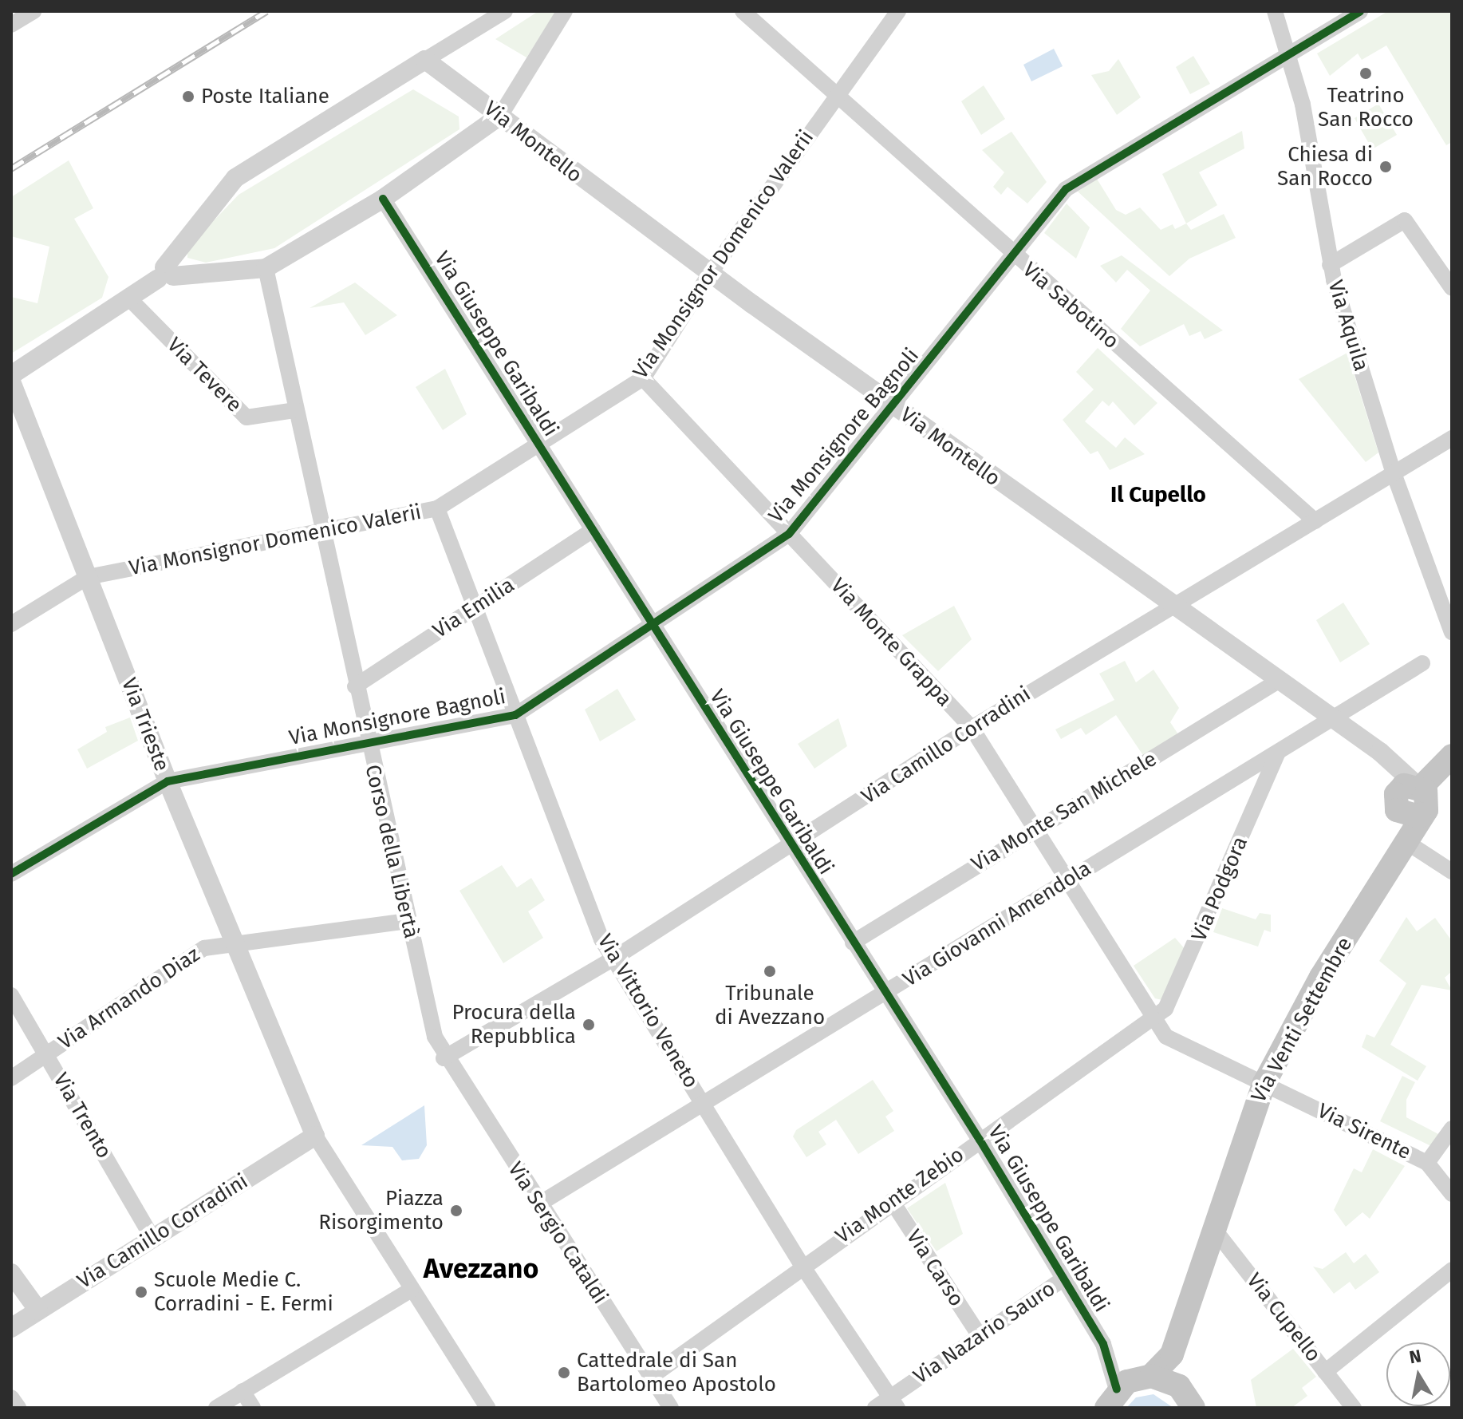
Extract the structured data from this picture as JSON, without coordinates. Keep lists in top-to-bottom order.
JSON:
{
  "streets": {
    "main road": ["Via Venti Settembre"],
    "street": [
      "Via Montello",
      "Via Monsignor Domenico Valerii",
      "Via Sabotino",
      "Via Aquila",
      "Via Giuseppe Garibaldi",
      "Via Tevere",
      "Via Monsignore Bagnoli",
      "Via Emilia",
      "Via Monte Grappa",
      "Via Trieste",
      "Via Camillo Corradini",
      "Via Monte San Michele",
      "Corso della Libertà",
      "Via Podgora",
      "Via Giovanni Amendola",
      "Via Armando Diaz",
      "Via Vittorio Veneto",
      "Via Trento",
      "Via Sirente",
      "Via Monte Zebio",
      "Via Sergio Cataldi",
      "Via Carso",
      "Via Cupello",
      "Via Nazario Sauro"
    ]
  },
  "crossings": [
    ["Via Montello", "Via Monsignor Domenico Valerii"],
    ["Via Montello", "Via Monsignore Bagnoli"],
    ["Via Montello", "Via Camillo Corradini"],
    ["Via Montello", "Via Monte San Michele"],
    ["Via Montello", "Via Giovanni Amendola"],
    ["Via Monsignor Domenico Valerii", "Via Sabotino"],
    ["Via Monsignor Domenico Valerii", "Via Giuseppe Garibaldi"],
    ["Via Monsignor Domenico Valerii", "Via Monte Grappa"],
    ["Via Monsignor Domenico Valerii", "Via Trieste"],
    ["Via Monsignor Domenico Valerii", "Corso della Libertà"],
    ["Via Monsignor Domenico Valerii", "Via Vittorio Veneto"],
    ["Via Sabotino", "Via Monsignore Bagnoli"],
    ["Via Sabotino", "Via Camillo Corradini"],
    ["Via Aquila", "Via Monsignore Bagnoli"],
    ["Via Aquila", "Via Camillo Corradini"],
    ["Via Giuseppe Garibaldi", "Via Monsignore Bagnoli"],
    ["Via Giuseppe Garibaldi", "Via Emilia"],
    ["Via Giuseppe Garibaldi", "Via Camillo Corradini"],
    ["Via Giuseppe Garibaldi", "Via Monte San Michele"],
    ["Via Giuseppe Garibaldi", "Via Giovanni Amendola"],
    ["Via Giuseppe Garibaldi", "Via Monte Zebio"],
    ["Via Giuseppe Garibaldi", "Via Nazario Sauro"],
    ["Via Tevere", "Corso della Libertà"],
    ["Via Monsignore Bagnoli", "Via Monte Grappa"],
    ["Via Monsignore Bagnoli", "Via Trieste"],
    ["Via Monsignore Bagnoli", "Corso della Libertà"],
    ["Via Monsignore Bagnoli", "Via Vittorio Veneto"],
    ["Via Emilia", "Corso della Libertà"],
    ["Via Emilia", "Via Vittorio Veneto"],
    ["Via Monte Grappa", "Via Camillo Corradini"],
    ["Via Monte Grappa", "Via Monte San Michele"],
    ["Via Monte Grappa", "Via Podgora"],
    ["Via Monte Grappa", "Via Giovanni Amendola"],
    ["Via Monte Grappa", "Via Venti Settembre"],
    ["Via Monte Grappa", "Via Sirente"],
    ["Via Monte Grappa", "Via Monte Zebio"],
    ["Via Trieste", "Via Camillo Corradini"],
    ["Via Trieste", "Via Armando Diaz"],
    ["Via Camillo Corradini", "Corso della Libertà"],
    ["Via Camillo Corradini", "Via Vittorio Veneto"],
    ["Via Camillo Corradini", "Via Trento"],
    ["Via Camillo Corradini", "Via Sergio Cataldi"],
    ["Corso della Libertà", "Via Armando Diaz"],
    ["Corso della Libertà", "Via Sergio Cataldi"],
    ["Via Podgora", "Via Giovanni Amendola"],
    ["Via Podgora", "Via Monte Zebio"],
    ["Via Giovanni Amendola", "Via Vittorio Veneto"],
    ["Via Giovanni Amendola", "Via Sergio Cataldi"],
    ["Via Armando Diaz", "Via Trento"],
    ["Via Vittorio Veneto", "Via Monte Zebio"],
    ["Via Vittorio Veneto", "Via Nazario Sauro"],
    ["Via Venti Settembre", "Via Sirente"],
    ["Via Venti Settembre", "Via Cupello"],
    ["Via Monte Zebio", "Via Sergio Cataldi"],
    ["Via Monte Zebio", "Via Carso"],
    ["Via Carso", "Via Nazario Sauro"]
  ],
  "districts": ["Il Cupello", "Avezzano"],
  "places": [
    "Teatrino San Rocco",
    "Poste Italiane",
    "Chiesa di San Rocco",
    "Tribunale di Avezzano",
    "Procura della Repubblica",
    "Piazza Risorgimento",
    "Scuole Medie C. Corradini - E. Fermi",
    "Cattedrale di San Bartolomeo Apostolo"
  ],
  "north": "top"
}
